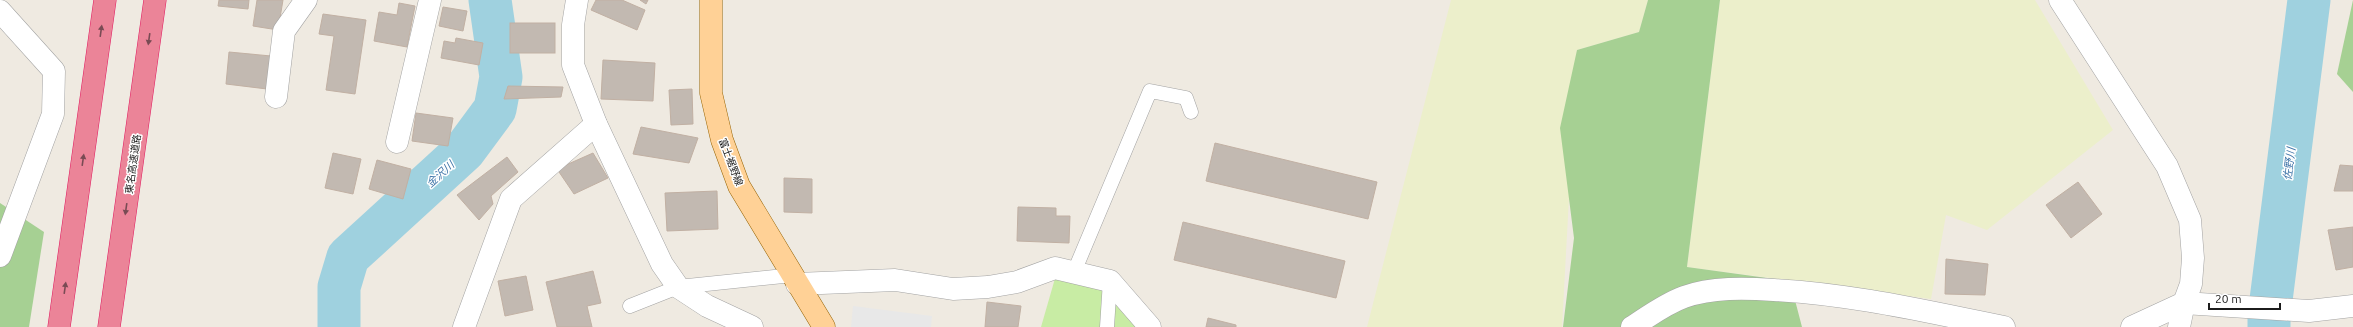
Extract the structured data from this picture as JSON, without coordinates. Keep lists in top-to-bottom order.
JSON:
{
  "streets": {
    "highway": ["東名高速道路"],
    "main road": ["富士裾野線"]
  },
  "water": ["佐野川", "金沢川"],
  "scale_bar": "20 m"
}
